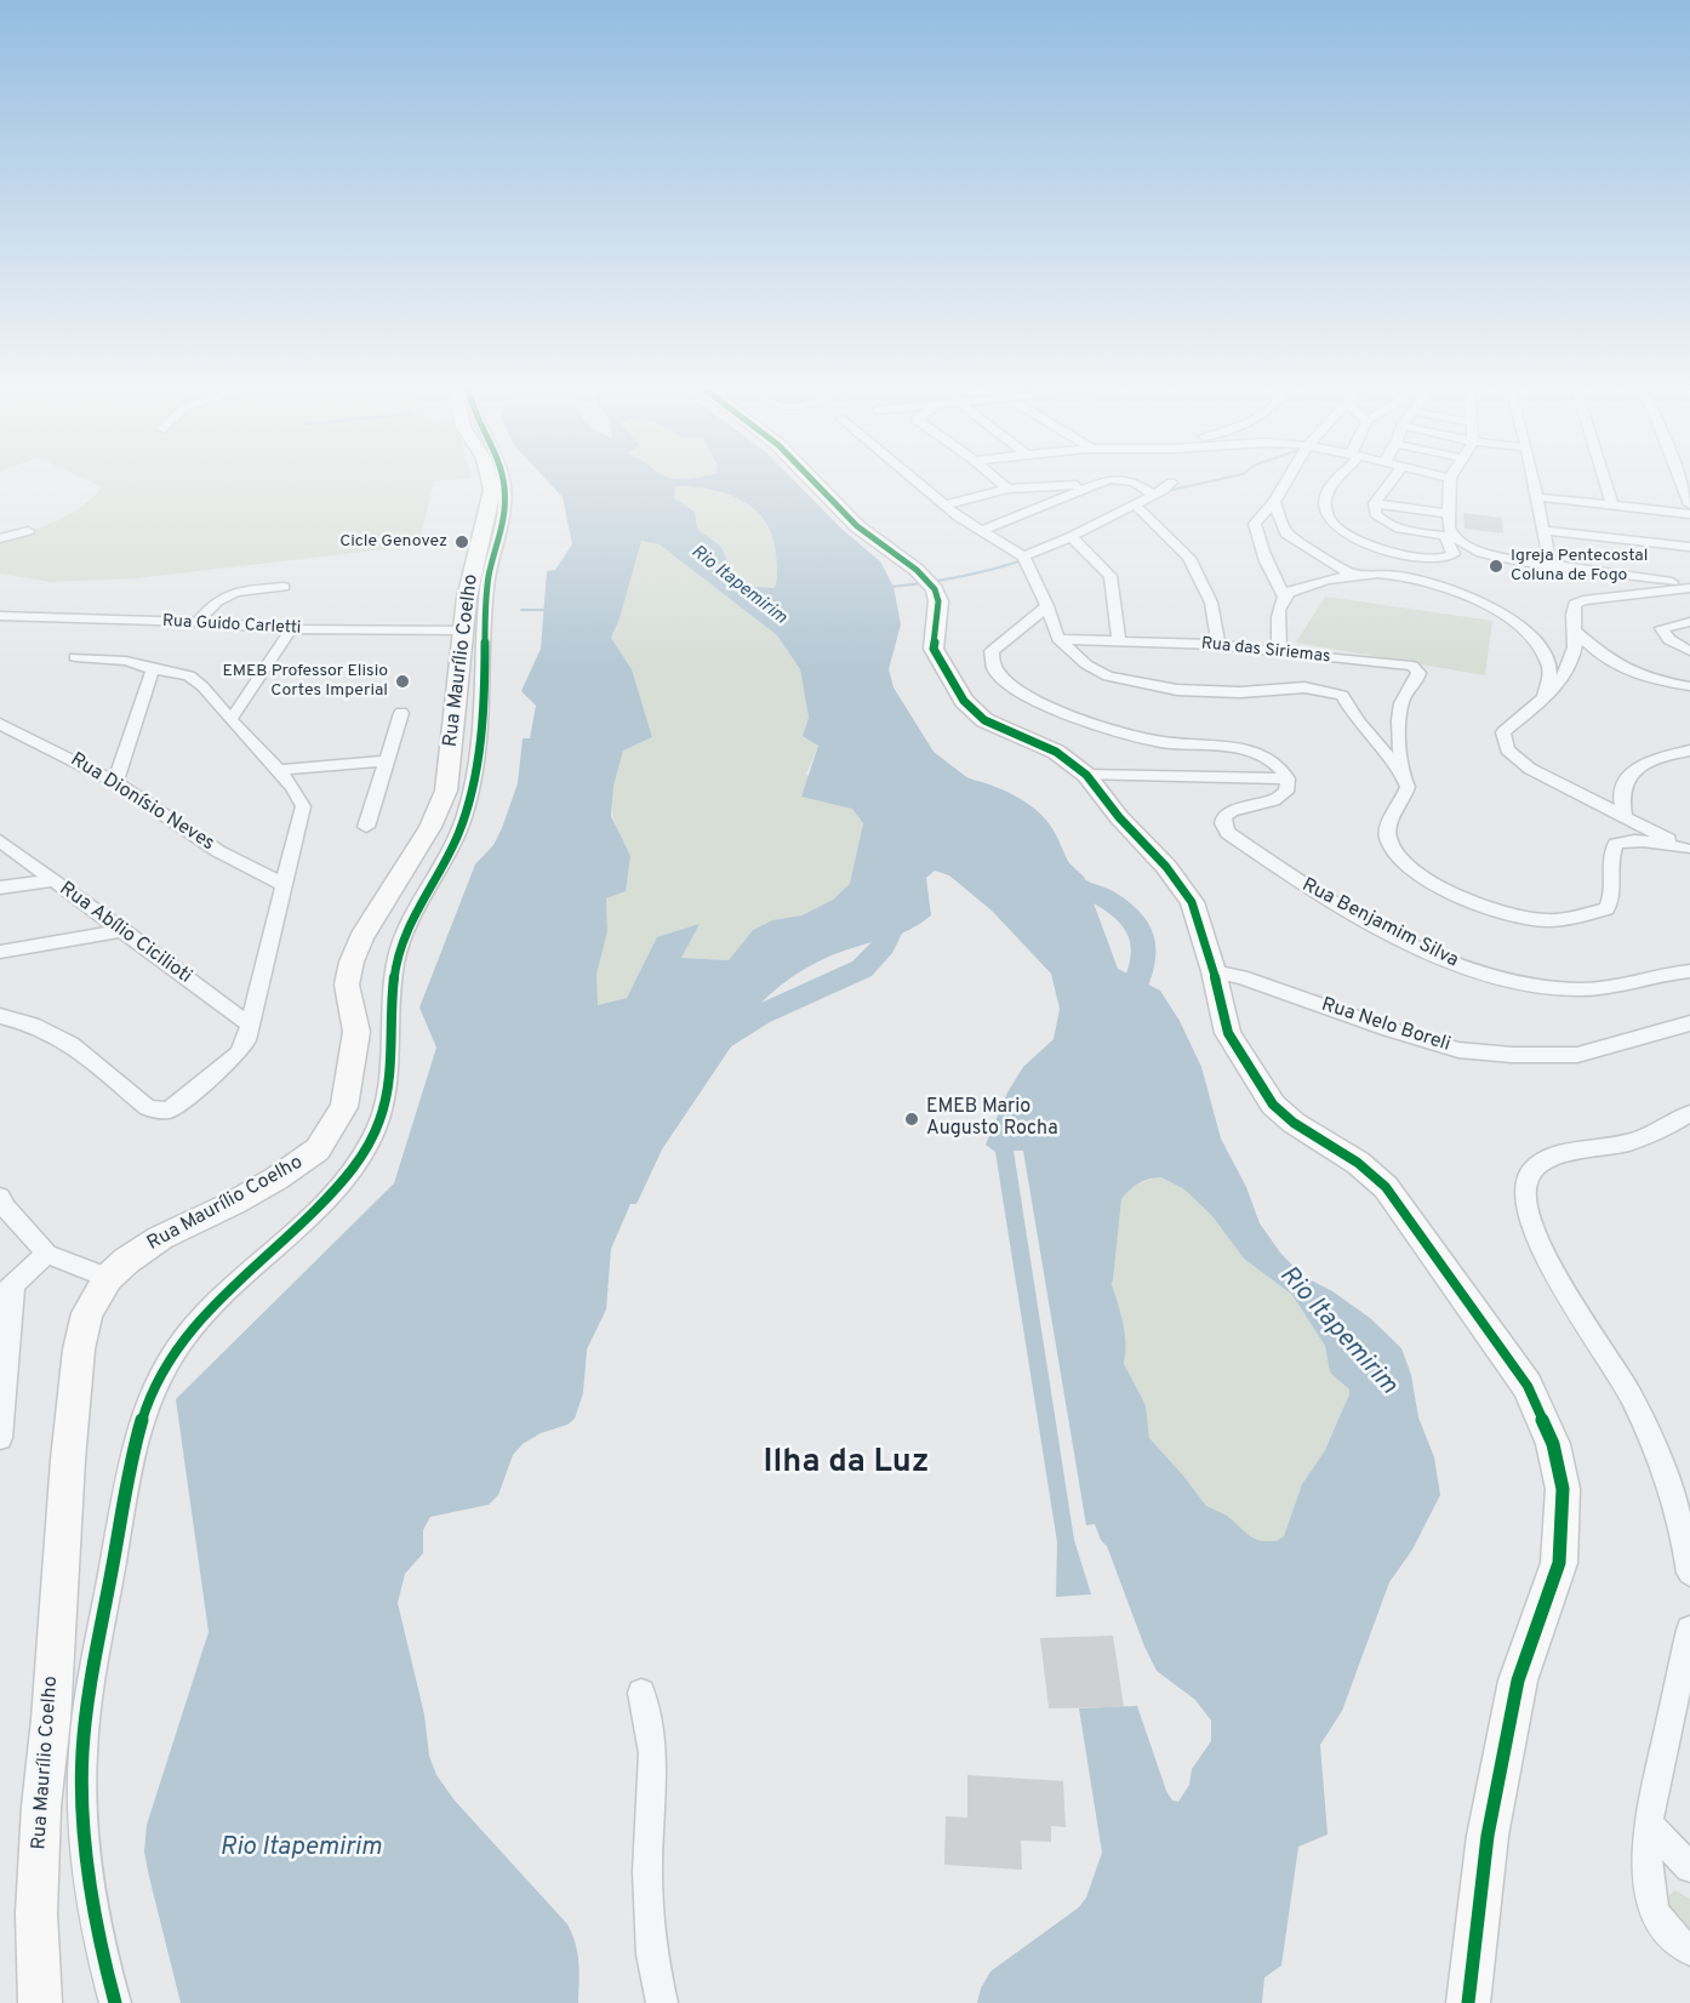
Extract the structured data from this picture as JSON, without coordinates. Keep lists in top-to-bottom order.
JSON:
{
  "streets": {
    "street": [
      "Rua Guido Carletti",
      "Rua das Siriemas",
      "Rua Maurílio Coelho",
      "Rua Dionísio Neves",
      "Rua Benjamim Silva",
      "Rua Abílio Cicilioti",
      "Rua Nelo Boreli"
    ]
  },
  "crossings": [
    ["Rua Guido Carletti", "Rua Maurílio Coelho"]
  ],
  "districts": ["Ilha da Luz"],
  "water": ["Rio Itapemirim"],
  "places": [
    "Cicle Genovez",
    "Igreja Pentecostal Coluna de Fogo",
    "EMEB Professor Elisio Cortes Imperial",
    "EMEB Mario Augusto Rocha"
  ]
}
